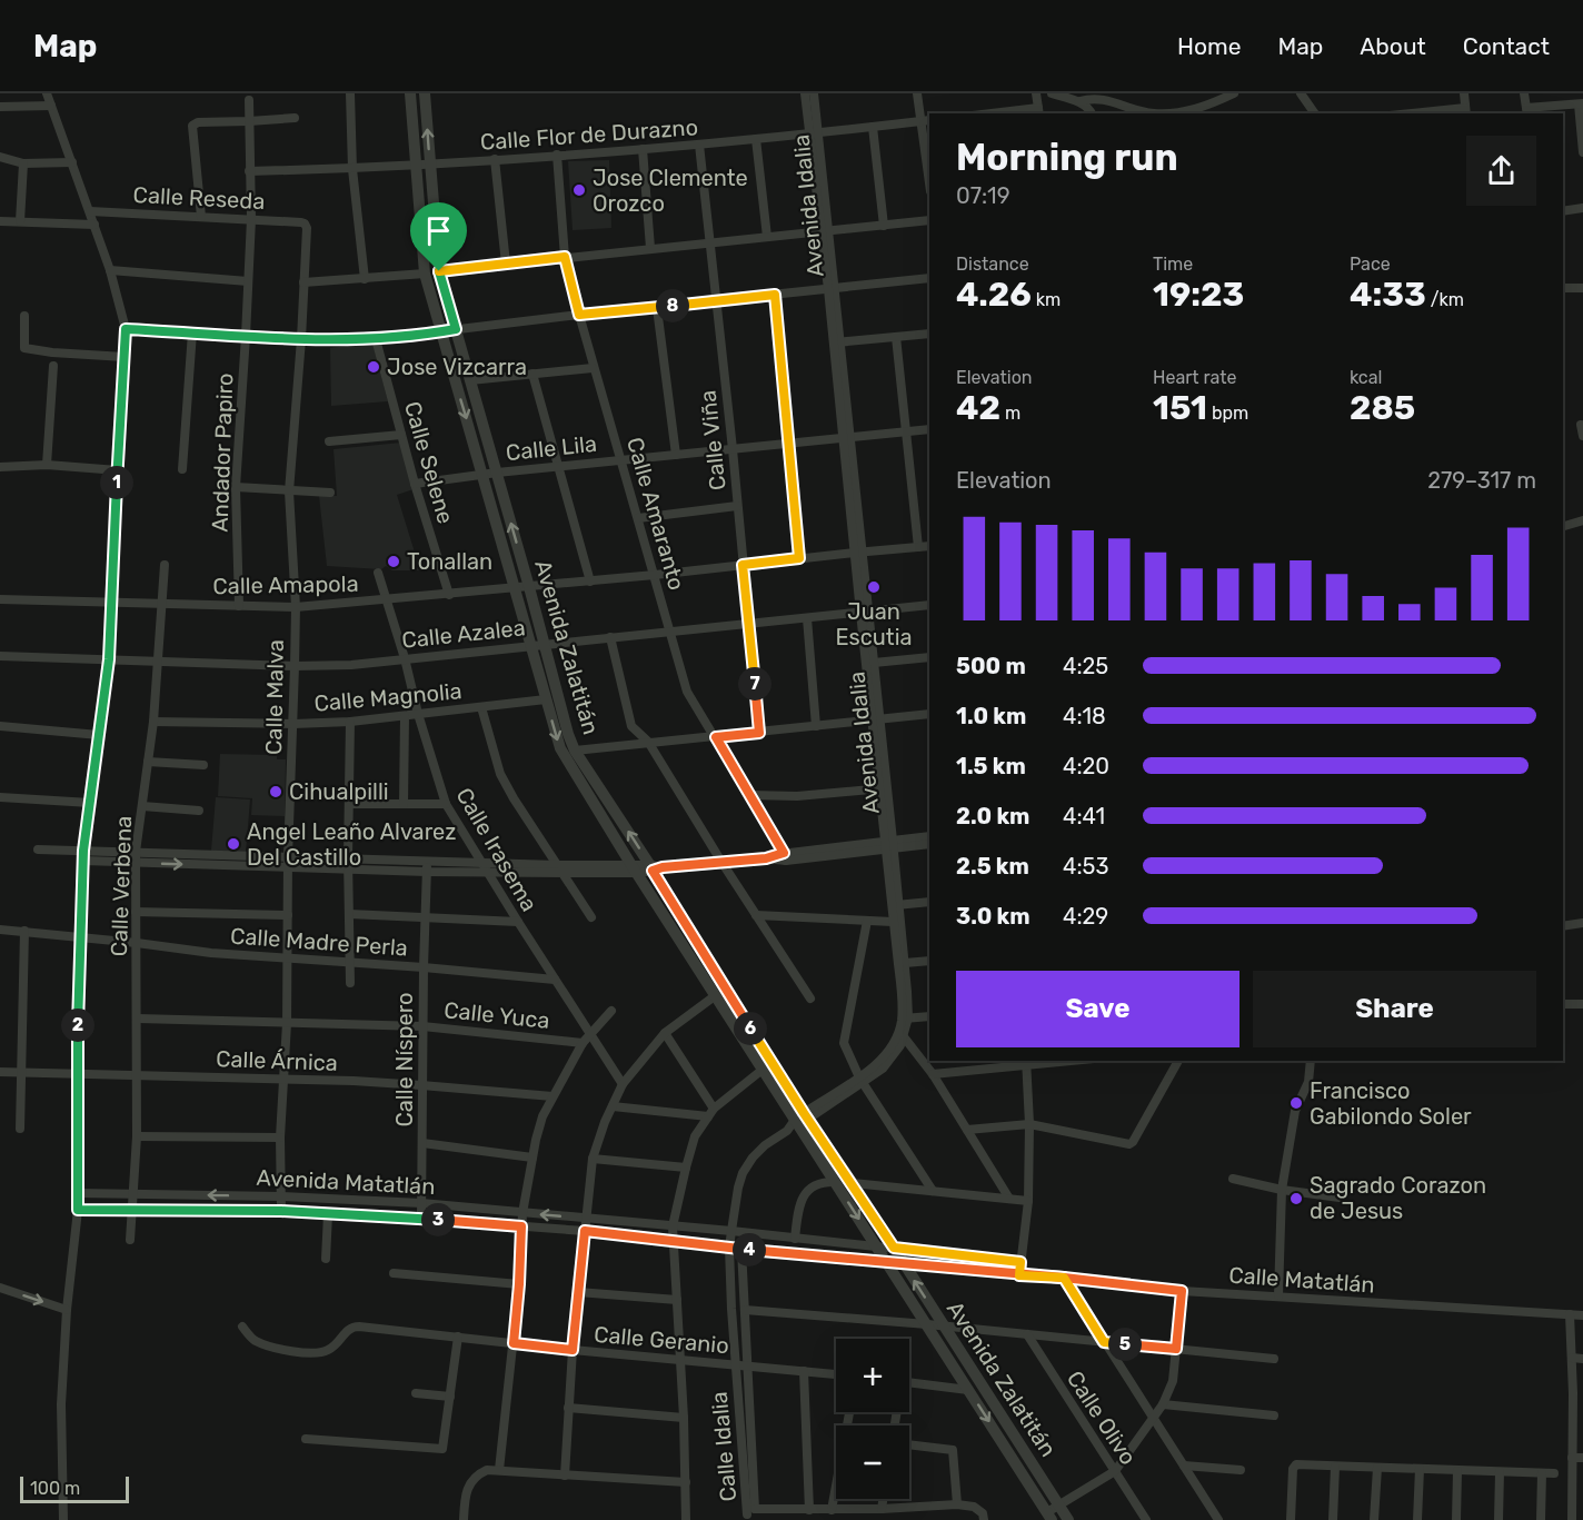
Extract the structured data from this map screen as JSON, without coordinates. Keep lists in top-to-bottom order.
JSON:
{
  "streets": {
    "street": [
      "Calle Flor de Durazno",
      "Calle Reseda",
      "Avenida Idalia",
      "Calle Viña",
      "Calle Lila",
      "Andador Papiro",
      "Calle Selene",
      "Calle Amaranto",
      "Calle Amapola",
      "Calle Azalea",
      "Avenida Zalatitán",
      "Calle Malva",
      "Calle Magnolia",
      "Calle Irasema",
      "Calle Verbena",
      "Calle Madre Perla",
      "Calle Yuca",
      "Calle Níspero",
      "Calle Árnica",
      "Avenida Matatlán",
      "Calle Matatlán",
      "Calle Geranio",
      "Calle Olivo",
      "Calle Idalia"
    ]
  },
  "crossings": [
    ["Calle Flor de Durazno", "Avenida Idalia"],
    ["Calle Flor de Durazno", "Calle Viña"],
    ["Calle Flor de Durazno", "Andador Papiro"],
    ["Calle Flor de Durazno", "Calle Amaranto"],
    ["Calle Flor de Durazno", "Avenida Zalatitán"],
    ["Calle Reseda", "Andador Papiro"],
    ["Calle Reseda", "Calle Malva"],
    ["Avenida Idalia", "Calle Lila"],
    ["Avenida Idalia", "Calle Amapola"],
    ["Avenida Idalia", "Calle Azalea"],
    ["Avenida Idalia", "Avenida Zalatitán"],
    ["Avenida Idalia", "Calle Idalia"],
    ["Calle Viña", "Calle Lila"],
    ["Calle Viña", "Calle Amapola"],
    ["Calle Viña", "Calle Azalea"],
    ["Calle Lila", "Calle Selene"],
    ["Calle Lila", "Calle Amaranto"],
    ["Calle Lila", "Avenida Zalatitán"],
    ["Andador Papiro", "Calle Amapola"],
    ["Calle Selene", "Calle Amapola"],
    ["Calle Amaranto", "Calle Amapola"],
    ["Calle Amaranto", "Calle Azalea"],
    ["Calle Amapola", "Avenida Zalatitán"],
    ["Calle Amapola", "Calle Malva"],
    ["Calle Amapola", "Calle Irasema"],
    ["Calle Amapola", "Calle Verbena"],
    ["Calle Azalea", "Avenida Zalatitán"],
    ["Calle Azalea", "Calle Malva"],
    ["Calle Azalea", "Calle Irasema"],
    ["Calle Azalea", "Calle Verbena"],
    ["Avenida Zalatitán", "Calle Magnolia"],
    ["Avenida Zalatitán", "Calle Matatlán"],
    ["Avenida Zalatitán", "Calle Idalia"],
    ["Calle Malva", "Calle Magnolia"],
    ["Calle Malva", "Calle Madre Perla"],
    ["Calle Malva", "Calle Yuca"],
    ["Calle Malva", "Calle Árnica"],
    ["Calle Malva", "Avenida Matatlán"],
    ["Calle Magnolia", "Calle Irasema"],
    ["Calle Magnolia", "Calle Verbena"],
    ["Calle Irasema", "Calle Madre Perla"],
    ["Calle Verbena", "Calle Madre Perla"],
    ["Calle Verbena", "Calle Yuca"],
    ["Calle Verbena", "Calle Árnica"],
    ["Calle Verbena", "Avenida Matatlán"],
    ["Calle Madre Perla", "Calle Níspero"],
    ["Calle Yuca", "Calle Níspero"],
    ["Calle Níspero", "Calle Árnica"],
    ["Calle Níspero", "Avenida Matatlán"],
    ["Avenida Matatlán", "Calle Matatlán"],
    ["Avenida Matatlán", "Calle Idalia"],
    ["Calle Matatlán", "Calle Idalia"],
    ["Calle Geranio", "Calle Idalia"]
  ],
  "places": [
    "Jose Clemente Orozco",
    "Jose Vizcarra",
    "Tonallan",
    "Juan Escutia",
    "Cihualpilli",
    "Angel Leaño Alvarez Del Castillo",
    "Francisco Gabilondo Soler",
    "Sagrado Corazon de Jesus"
  ],
  "scale_bar": "100 m",
  "page": {
    "header": "Map",
    "nav": [
      "Home",
      "Map",
      "About",
      "Contact"
    ],
    "heading": ["Morning run", "07:19"],
    "stats": [
      ["Distance", "4.26 km"],
      ["Time", "19:23"],
      ["Pace", "4:33 /km"],
      ["Elevation", "42 m"],
      ["Heart rate", "151 bpm"],
      ["kcal", "285"]
    ],
    "pins": [
      "8",
      "1",
      "7",
      "2",
      "6",
      "3",
      "4",
      "5"
    ],
    "chart": ["Elevation", "279–317 m"],
    "list": [
      {
        "name": "500 m",
        "note": "4:25"
      },
      {
        "name": "1.0 km",
        "note": "4:18"
      },
      {
        "name": "1.5 km",
        "note": "4:20"
      },
      {
        "name": "2.0 km",
        "note": "4:41"
      },
      {
        "name": "2.5 km",
        "note": "4:53"
      },
      {
        "name": "3.0 km",
        "note": "4:29"
      }
    ],
    "buttons": ["Save", "Share"],
    "map_buttons": ["+", "−"],
    "scale": "100 m"
  }
}
